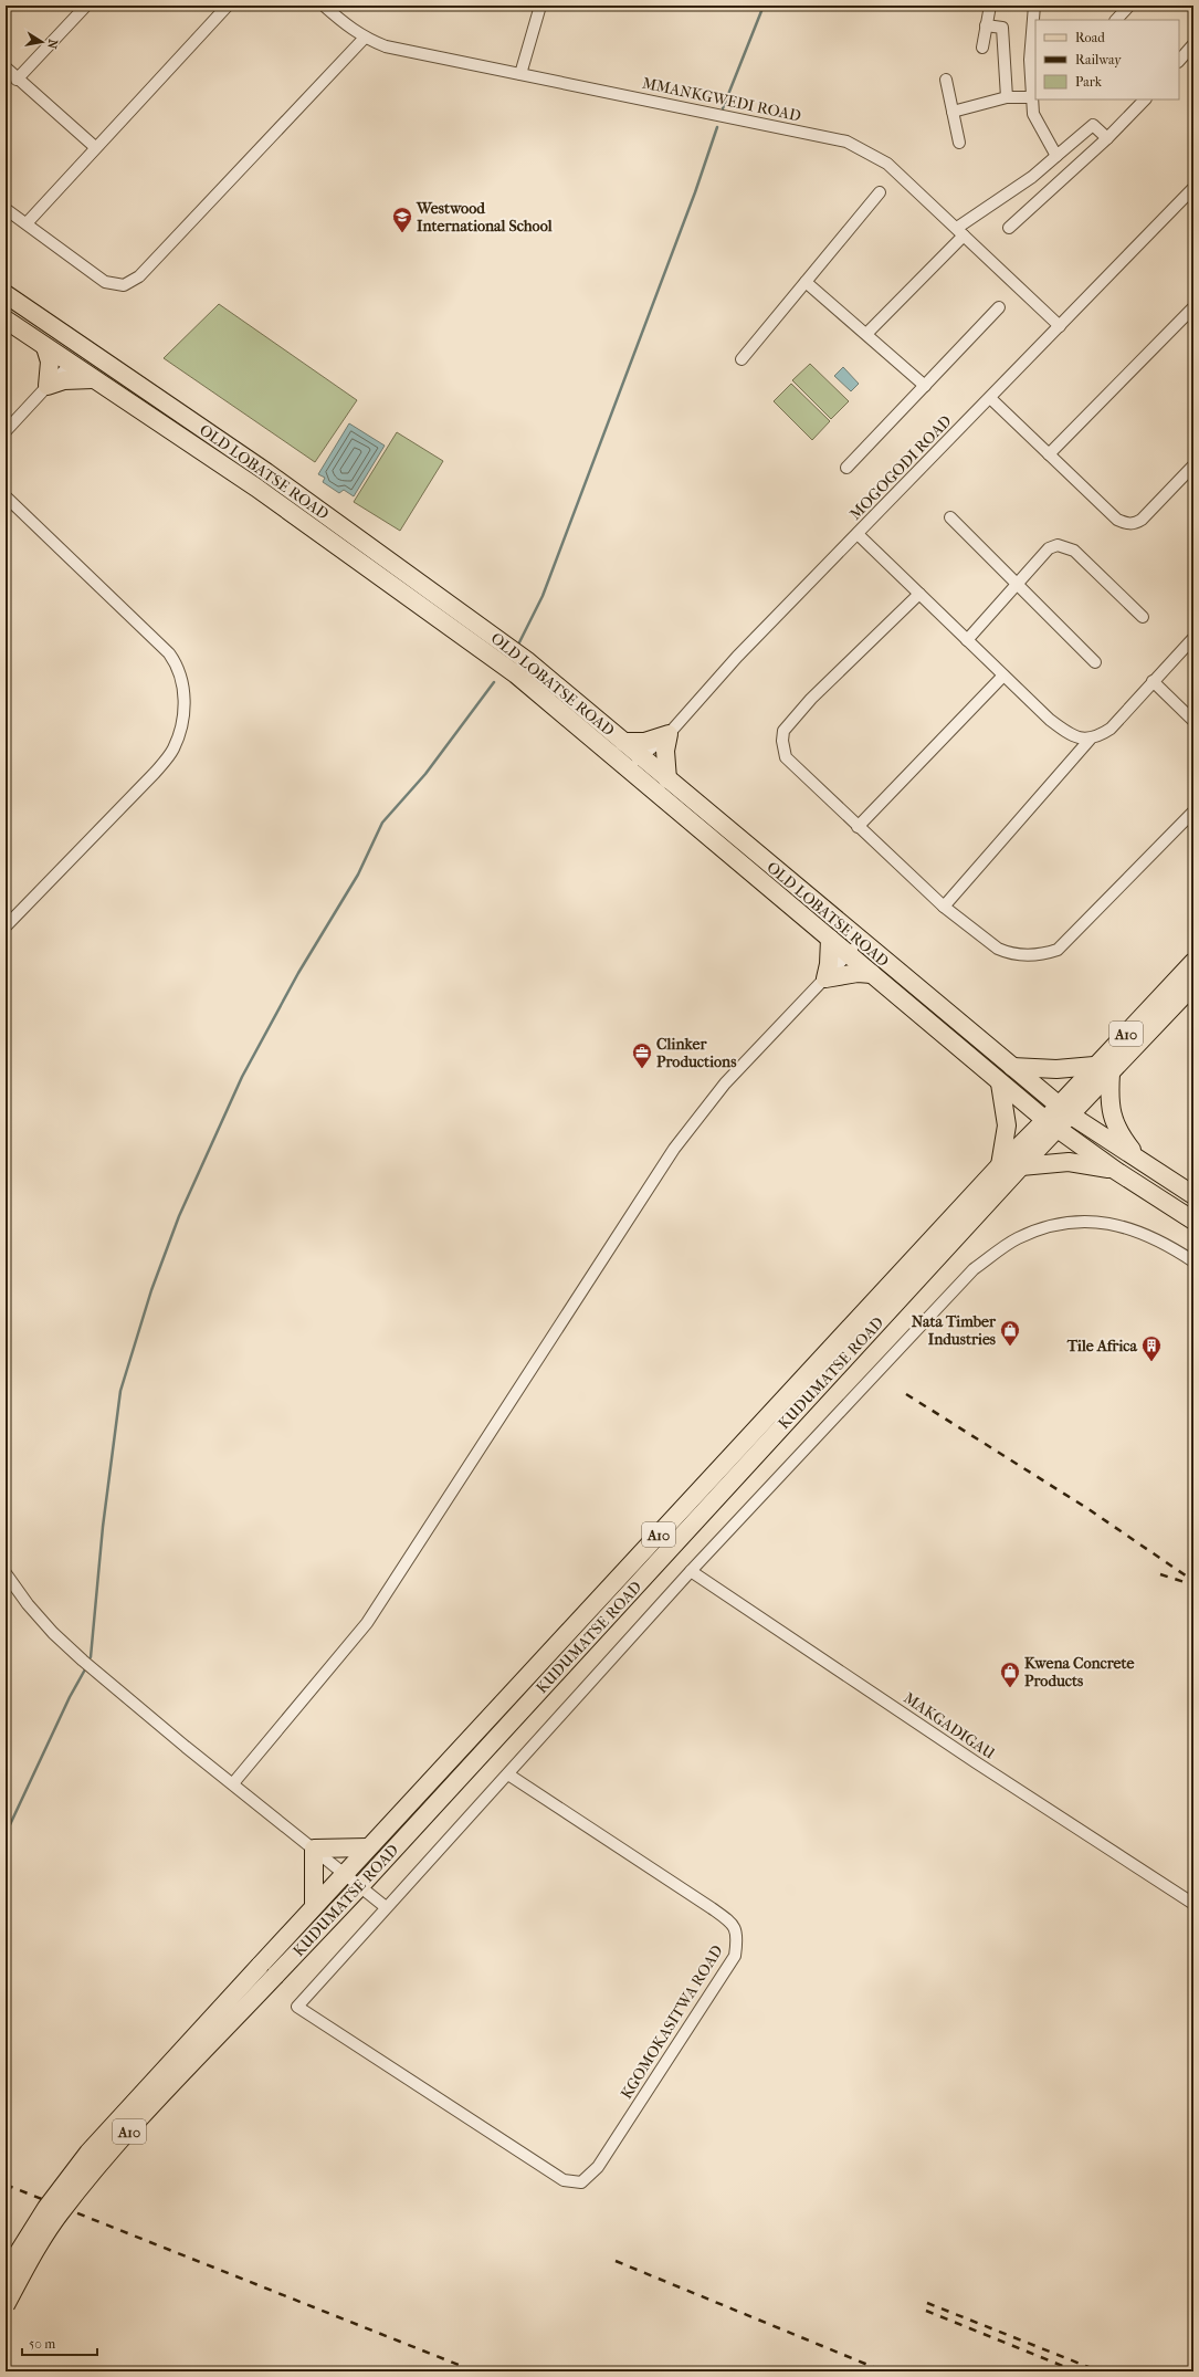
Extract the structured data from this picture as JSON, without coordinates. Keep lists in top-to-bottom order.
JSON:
{
  "streets": {
    "main road": ["OLD LOBATSE ROAD", "A10", "KUDUMATSE ROAD"],
    "street": [
      "MMANKGWEDI ROAD",
      "MOGOGODI ROAD",
      "MAKGADIGAU",
      "KGOMOKASITWA ROAD"
    ]
  },
  "crossings": [
    ["MMANKGWEDI ROAD", "MOGOGODI ROAD"],
    ["MOGOGODI ROAD", "OLD LOBATSE ROAD"],
    ["OLD LOBATSE ROAD", "KUDUMATSE ROAD"]
  ],
  "places": {
    "school or university": ["Westwood International School"],
    "office": ["Clinker Productions"],
    "shop": ["Nata Timber Industries", "Kwena Concrete Products"],
    "building": ["Tile Africa"]
  },
  "legend": ["Road", "Railway", "Park"],
  "scale_bar": "50 m",
  "north": "right"
}
